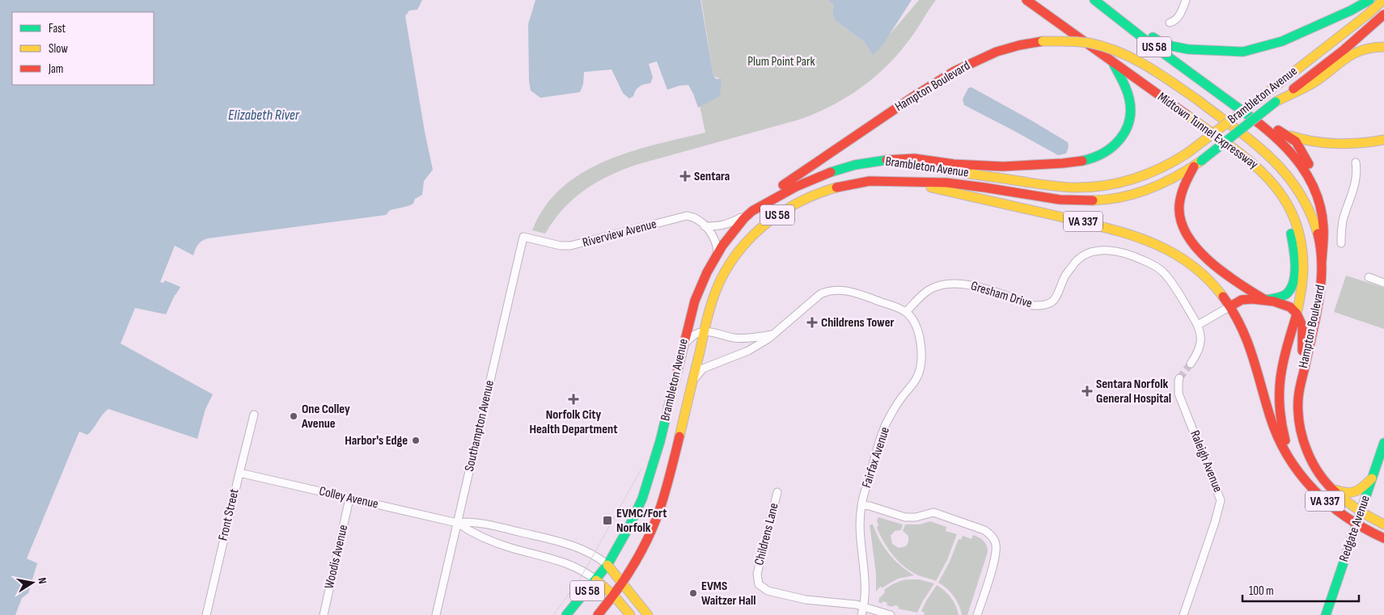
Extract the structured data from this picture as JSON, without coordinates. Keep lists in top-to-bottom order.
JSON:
{
  "streets": {
    "main road": [
      "US 58",
      "Hampton Boulevard",
      "Brambleton Avenue",
      "Midtown Tunnel Expressway",
      "VA 337",
      "Colley Avenue",
      "Redgate Avenue"
    ],
    "street": [
      "Riverview Avenue",
      "Gresham Drive",
      "Southampton Avenue",
      "Fairfax Avenue",
      "Raleigh Avenue",
      "Front Street",
      "Childrens Lane",
      "Woodis Avenue"
    ]
  },
  "crossings": [
    ["US 58", "Brambleton Avenue"],
    ["US 58", "Midtown Tunnel Expressway"],
    ["Hampton Boulevard", "Brambleton Avenue"],
    ["Hampton Boulevard", "Redgate Avenue"],
    ["Brambleton Avenue", "VA 337"],
    ["Brambleton Avenue", "Riverview Avenue"],
    ["Brambleton Avenue", "Colley Avenue"],
    ["Midtown Tunnel Expressway", "VA 337"],
    ["VA 337", "Redgate Avenue"],
    ["Riverview Avenue", "Southampton Avenue"],
    ["Gresham Drive", "Fairfax Avenue"],
    ["Southampton Avenue", "Colley Avenue"],
    ["Fairfax Avenue", "Childrens Lane"],
    ["Colley Avenue", "Front Street"],
    ["Colley Avenue", "Woodis Avenue"]
  ],
  "water": ["Elizabeth River"],
  "parks": ["Plum Point Park"],
  "places": {
    "health": [
      "Sentara",
      "Childrens Tower",
      "Sentara Norfolk General Hospital",
      "Norfolk City Health Department"
    ],
    "other": ["One Colley Avenue", "Harbor's Edge", "EVMS Waitzer Hall"],
    "transit": ["EVMC/Fort Norfolk"]
  },
  "legend": ["Fast", "Slow", "Jam"],
  "scale_bar": "100 m",
  "north": "right"
}
